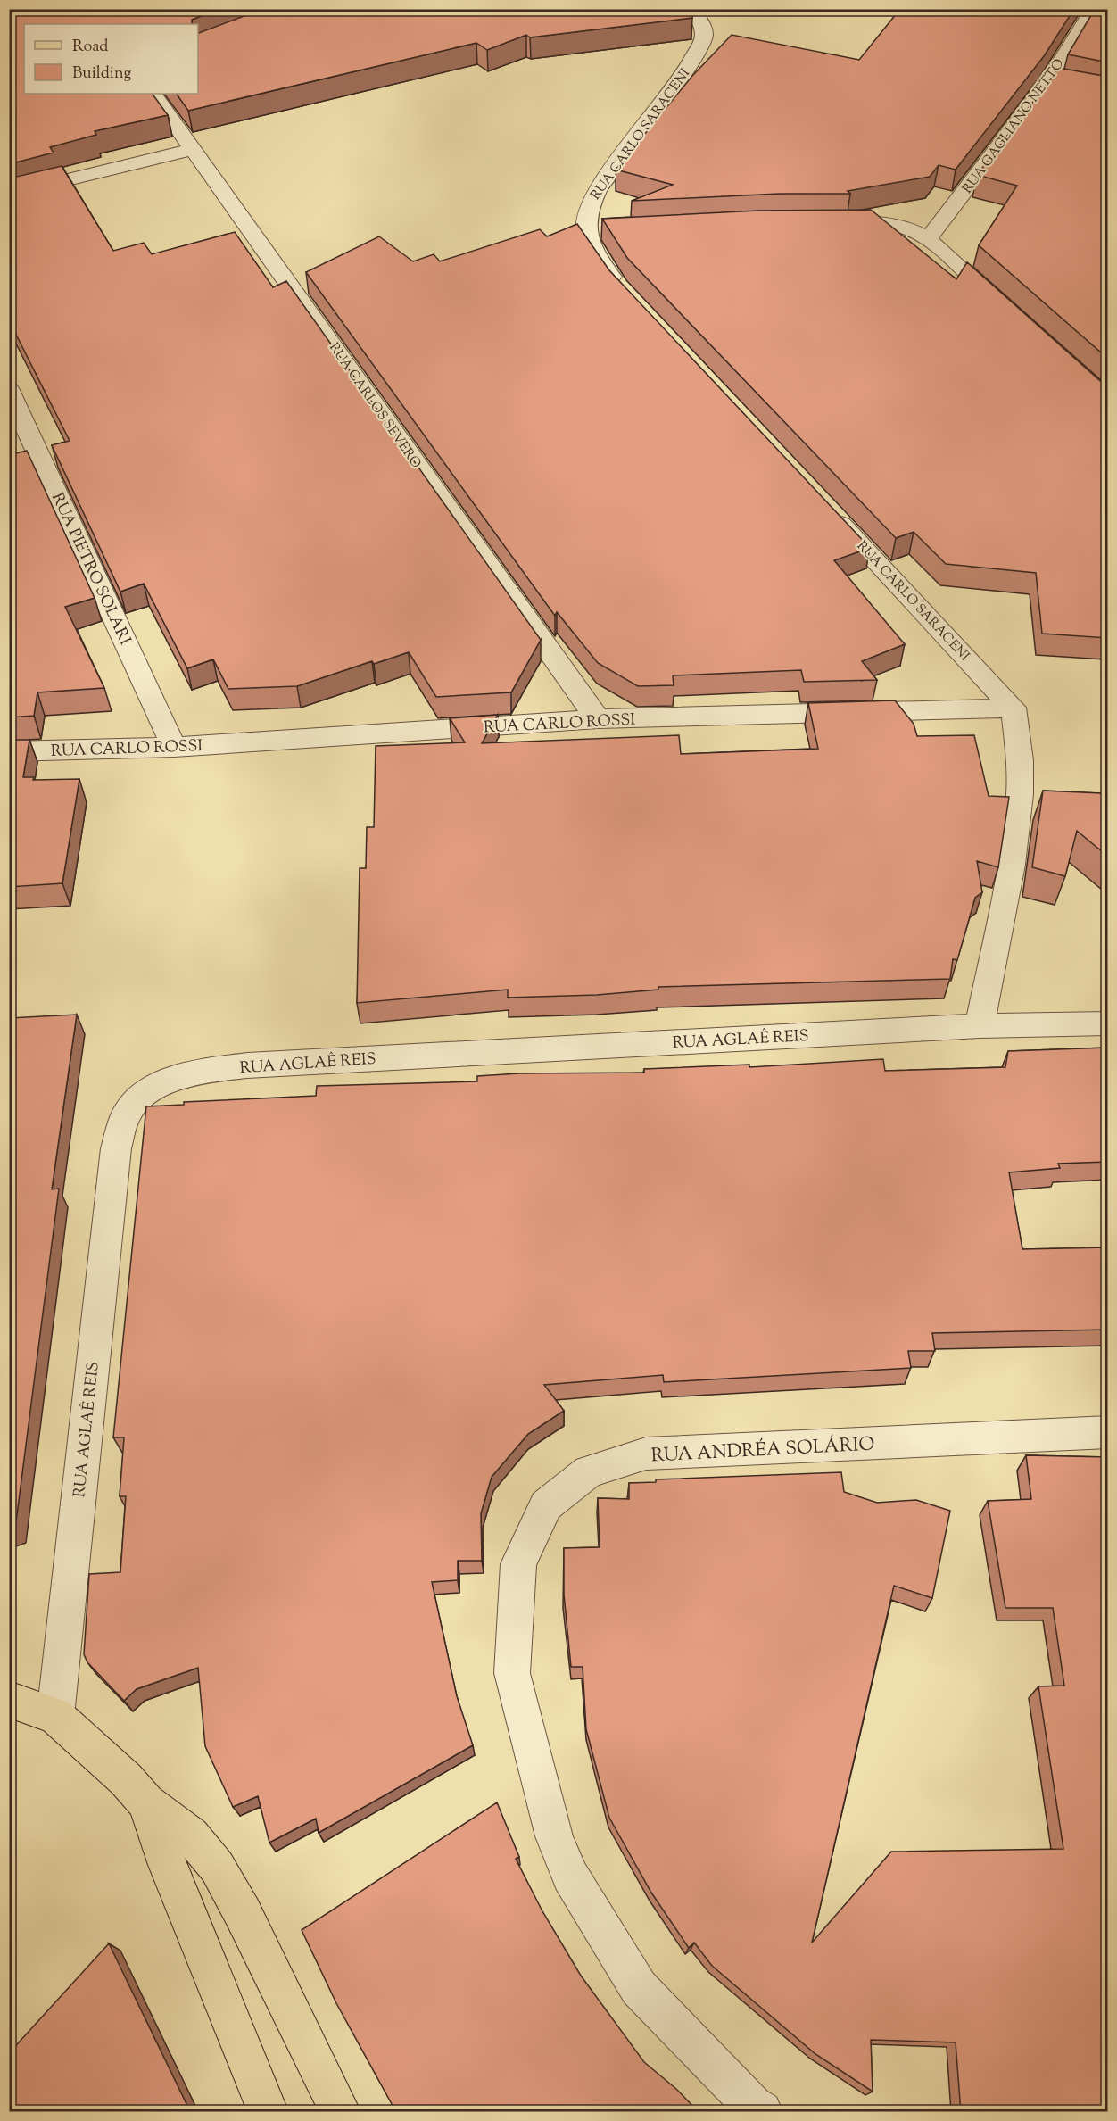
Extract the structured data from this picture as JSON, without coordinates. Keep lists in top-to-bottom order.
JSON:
{
  "streets": {
    "street": [
      "RUA GAGLIANO NETTO",
      "RUA CARLO SARACENI",
      "RUA CARLOS SEVERO",
      "RUA PIETRO SOLARI",
      "RUA CARLO ROSSI",
      "RUA AGLAÊ REIS",
      "RUA ANDRÉA SOLÁRIO"
    ]
  },
  "crossings": [
    ["RUA CARLO SARACENI", "RUA CARLO ROSSI"],
    ["RUA CARLOS SEVERO", "RUA CARLO ROSSI"],
    ["RUA PIETRO SOLARI", "RUA CARLO ROSSI"]
  ],
  "legend": ["Road", "Building"]
}
